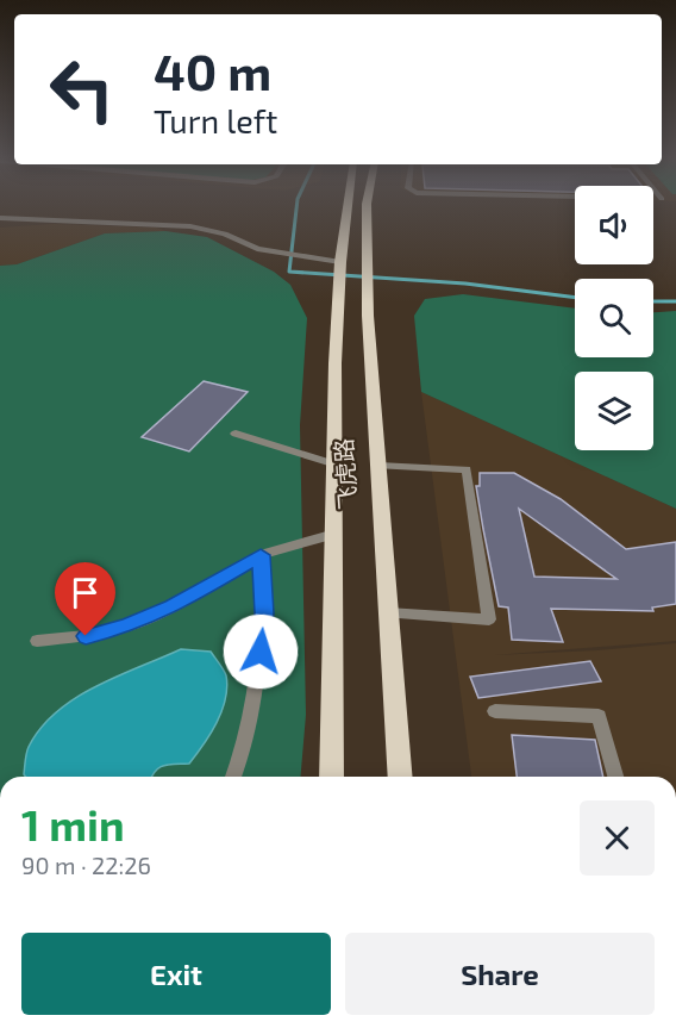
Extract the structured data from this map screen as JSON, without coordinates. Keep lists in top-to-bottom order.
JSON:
{
  "streets": {
    "main road": ["飞虎路"]
  },
  "page": {
    "turn": ["40 m", "Turn left"],
    "heading": ["1 min", "90 m · 22:26"],
    "buttons": ["Exit", "Share"]
  }
}
